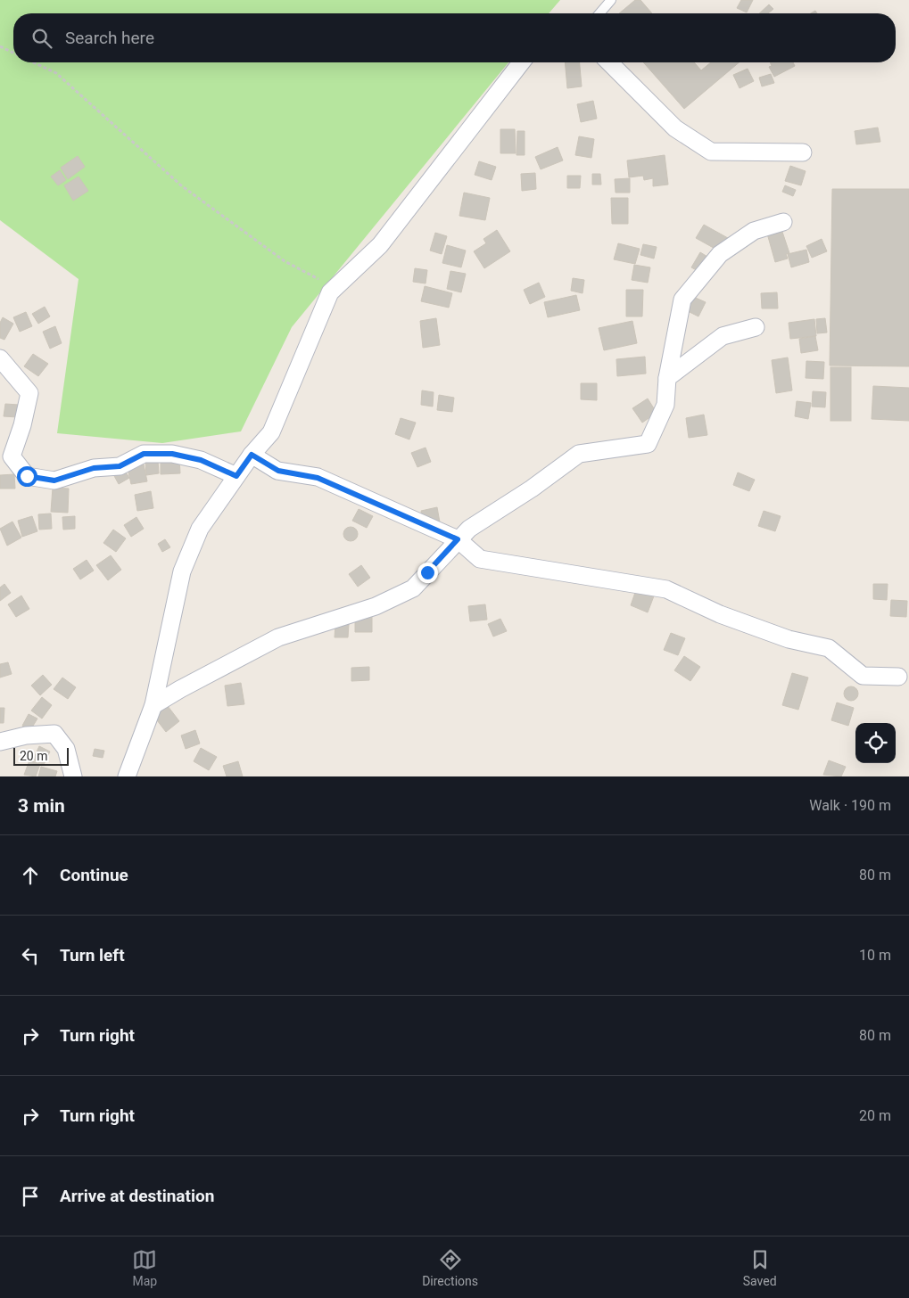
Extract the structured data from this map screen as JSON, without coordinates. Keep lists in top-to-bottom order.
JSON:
{
  "scale_bar": "20 m",
  "page": {
    "search": "Search here",
    "scale": "20 m",
    "heading": ["3 min", "Walk · 190 m"],
    "list": [
      ["Continue", "80 m"],
      ["Turn left", "10 m"],
      ["Turn right", "80 m"],
      ["Turn right", "20 m"],
      "Arrive at destination"
    ],
    "nav": ["Map", "Directions", "Saved"]
  }
}
